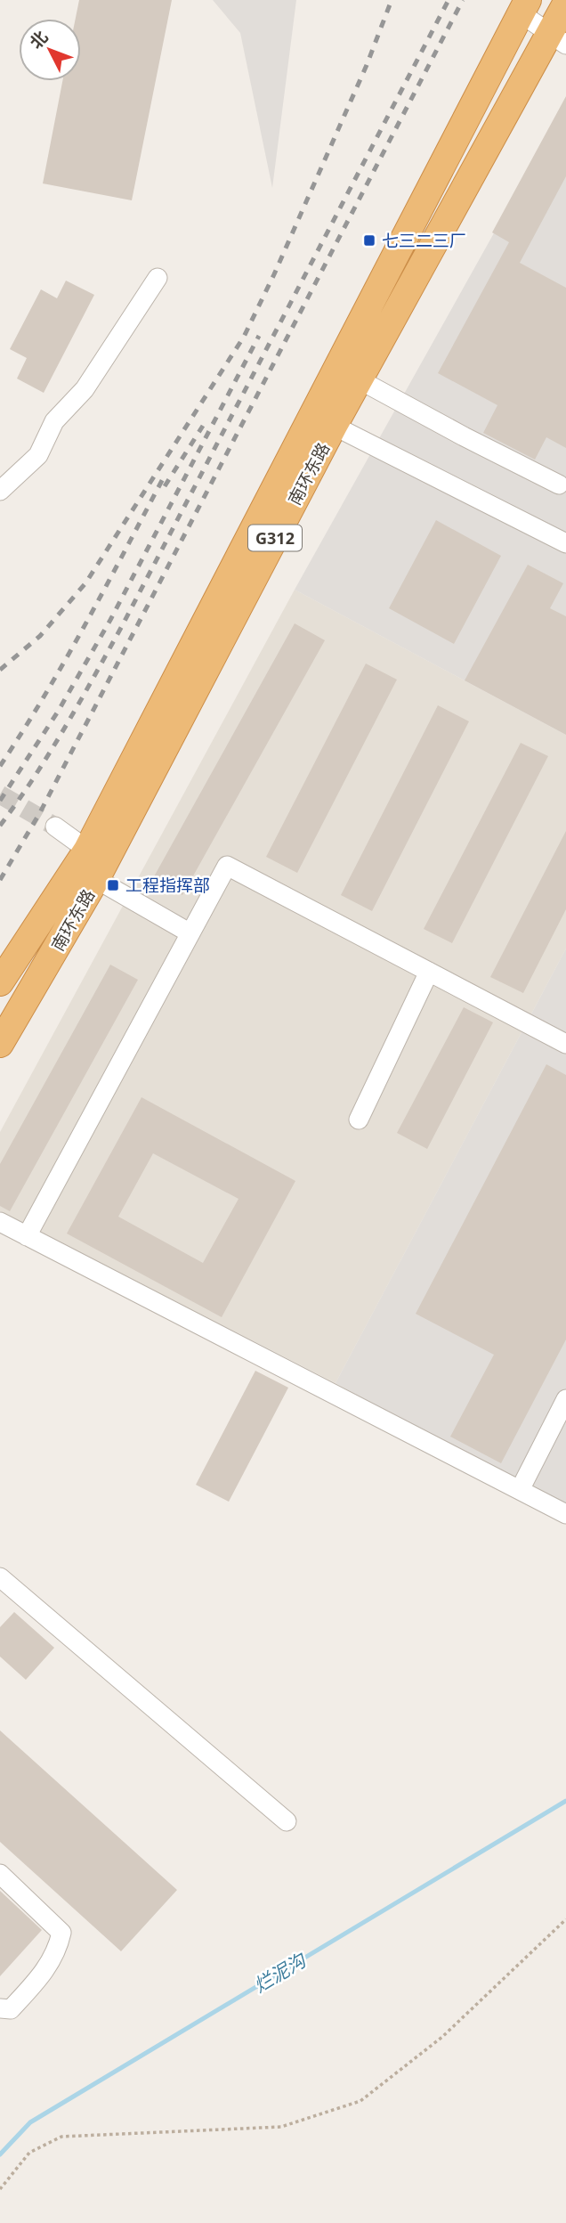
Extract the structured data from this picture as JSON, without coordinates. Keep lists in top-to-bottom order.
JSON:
{
  "streets": {
    "highway": ["南环东路", "G312"]
  },
  "water": ["烂泥沟"],
  "places": {
    "transit": ["七三二三厂", "工程指挥部"]
  },
  "north": "top left"
}
